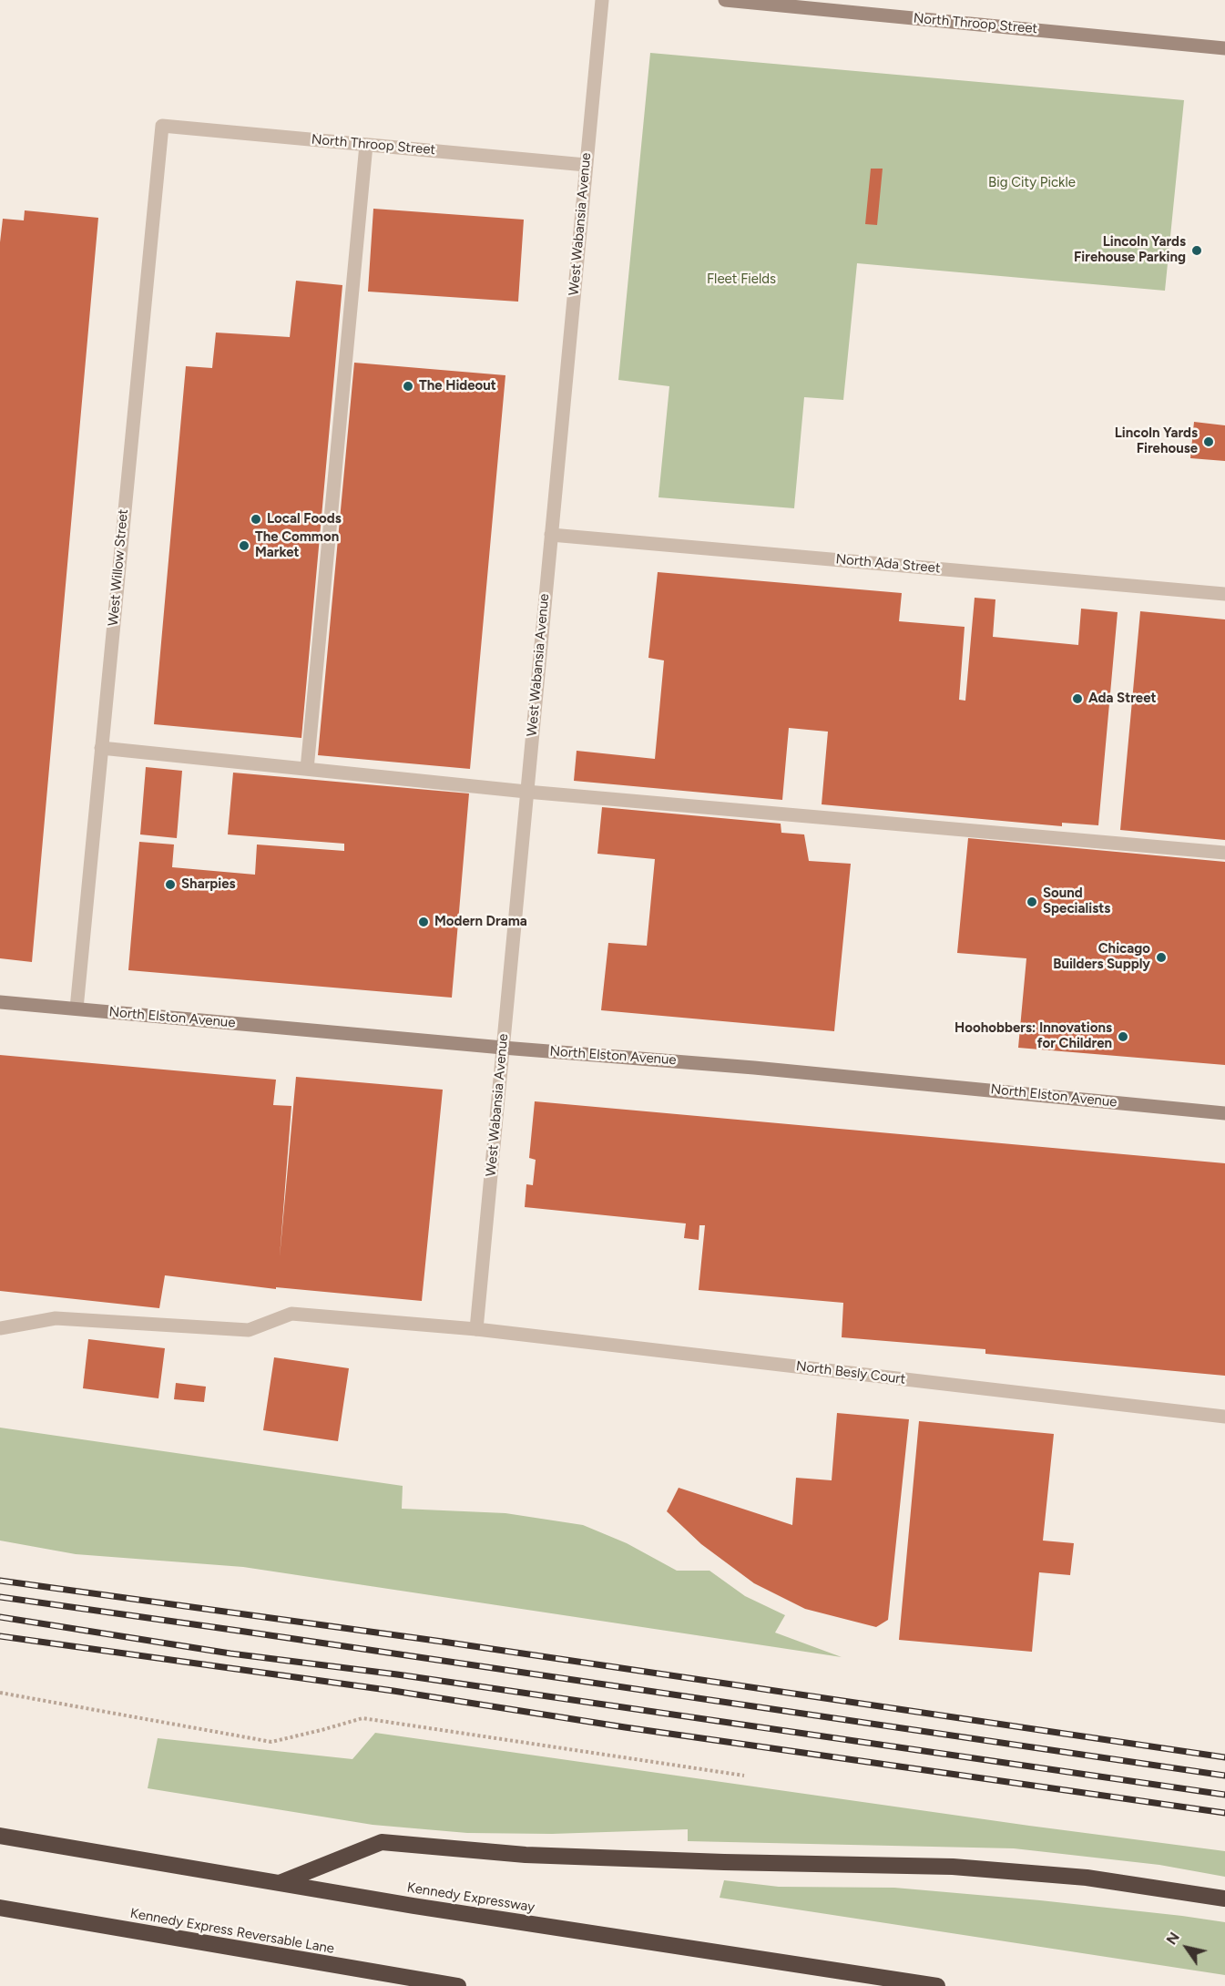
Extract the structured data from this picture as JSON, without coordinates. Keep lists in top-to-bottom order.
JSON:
{
  "streets": {
    "highway": ["Kennedy Expressway", "Kennedy Express Reversable Lane"],
    "main road": ["North Throop Street", "North Elston Avenue"],
    "street": [
      "West Wabansia Avenue",
      "North Ada Street",
      "West Willow Street",
      "North Besly Court"
    ]
  },
  "crossings": [
    ["North Throop Street", "West Wabansia Avenue"],
    ["North Throop Street", "West Willow Street"],
    ["West Wabansia Avenue", "North Ada Street"],
    ["West Wabansia Avenue", "North Elston Avenue"],
    ["West Wabansia Avenue", "North Besly Court"],
    ["West Willow Street", "North Elston Avenue"]
  ],
  "parks": ["Big City Pickle", "Fleet Fields"],
  "places": [
    "Lincoln Yards Firehouse Parking",
    "The Hideout",
    "Lincoln Yards Firehouse",
    "Local Foods",
    "The Common Market",
    "Ada Street",
    "Sharpies",
    "Sound Specialists",
    "Modern Drama",
    "Chicago Builders Supply",
    "Hoohobbers: Innovations for Children"
  ],
  "north": "top left"
}
